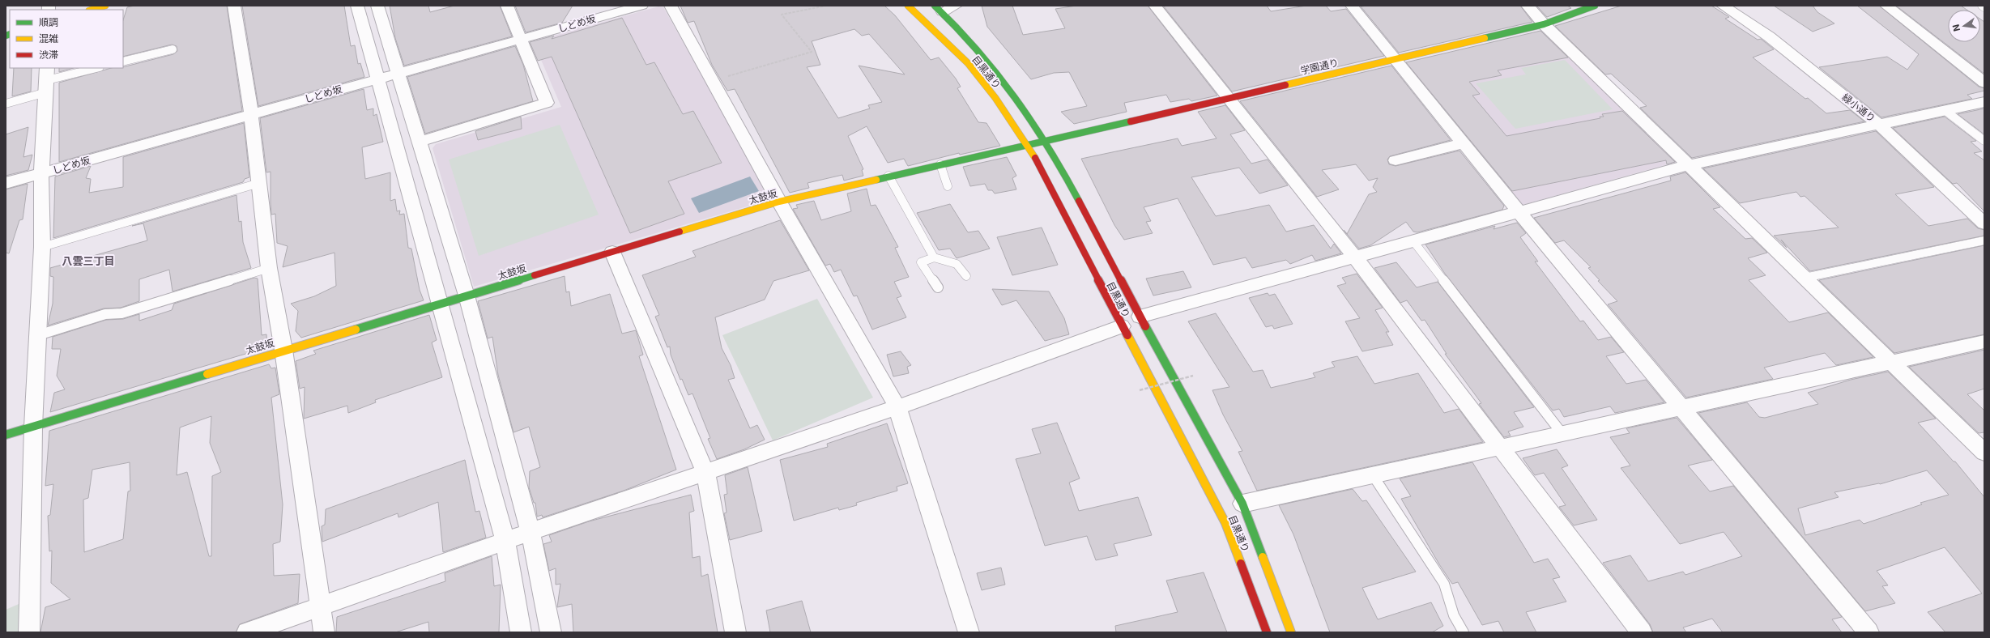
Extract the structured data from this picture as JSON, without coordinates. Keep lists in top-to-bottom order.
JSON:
{
  "streets": {
    "main road": ["学園通り", "目黒通り", "太鼓坂"],
    "street": ["しどめ坂", "緑小通り"]
  },
  "crossings": [
    ["学園通り", "目黒通り"],
    ["学園通り", "太鼓坂"],
    ["目黒通り", "太鼓坂"]
  ],
  "districts": ["八雲三丁目"],
  "legend": ["順調", "混雑", "渋滞"],
  "north": "left"
}
